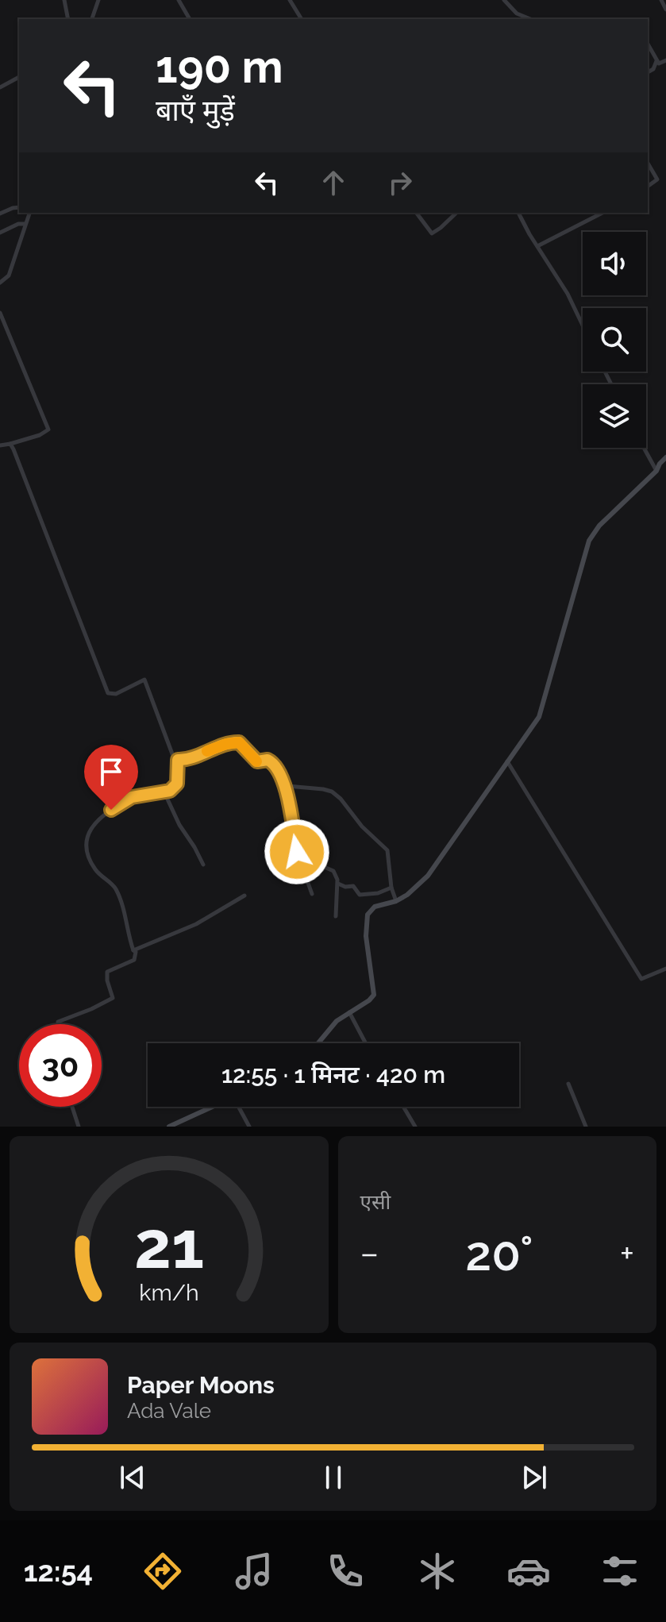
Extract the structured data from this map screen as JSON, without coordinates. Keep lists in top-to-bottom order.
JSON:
{
  "page": {
    "turn": ["190 m", "बाएँ मुड़ें"],
    "limit": "30",
    "trip": "12:55 · 1 मिनट · 420 m",
    "tile": "एसी",
    "heat": ["−", "20°", "+"],
    "song": ["Paper Moons", "Ada Vale"],
    "tabs": "12:54",
    "gauge": ["21", "km/h"]
  }
}
